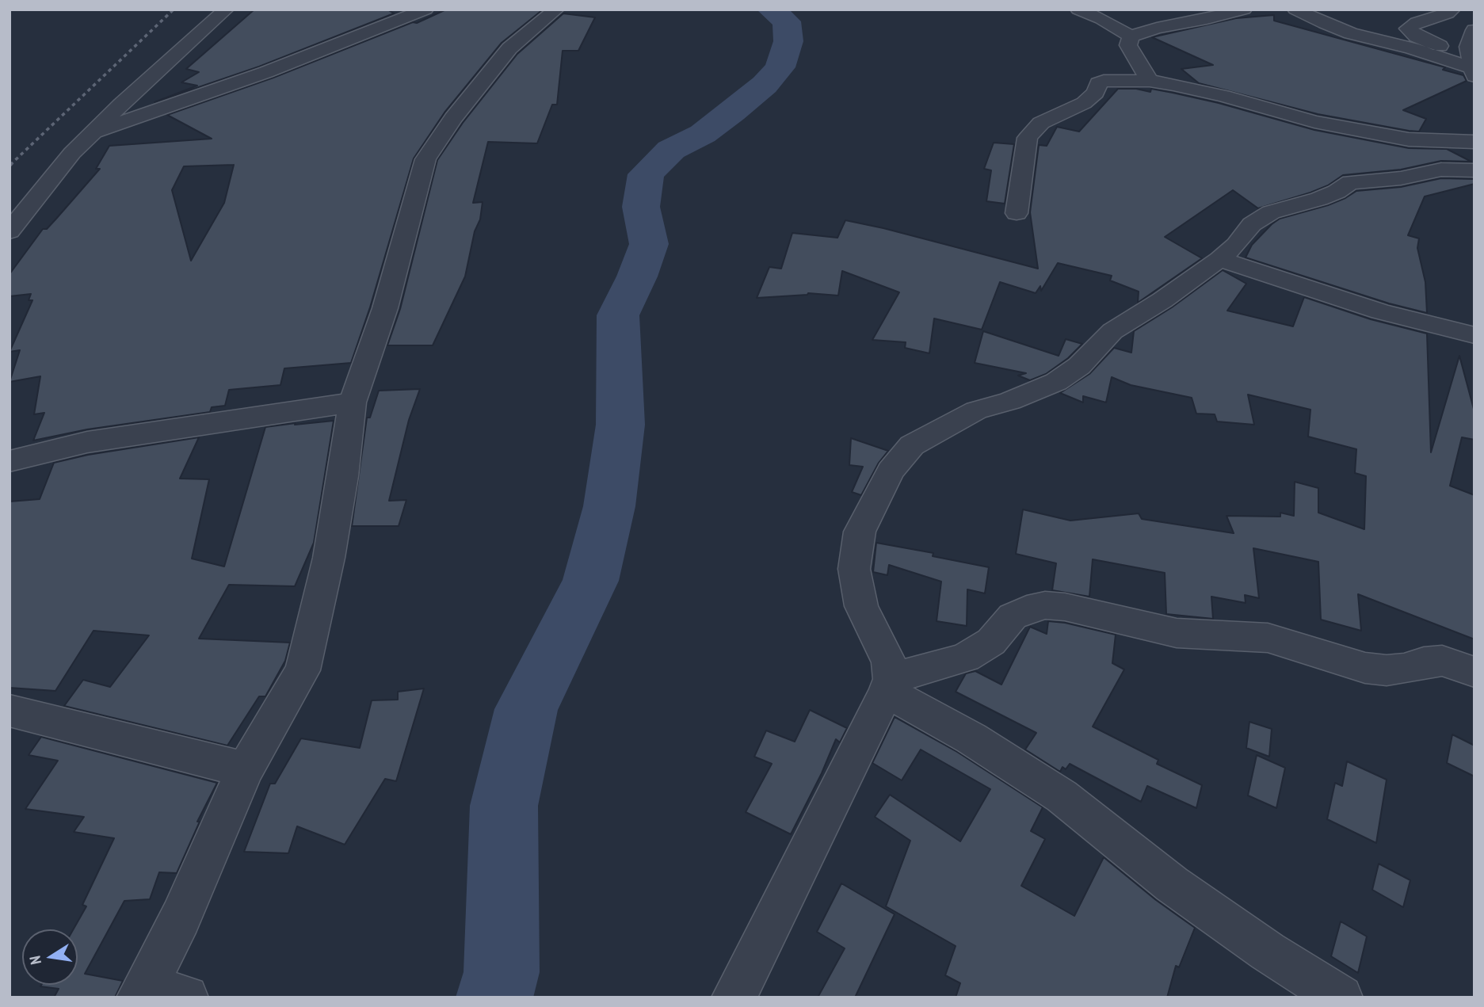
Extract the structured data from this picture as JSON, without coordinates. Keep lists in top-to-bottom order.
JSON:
{
  "north": "left"
}
